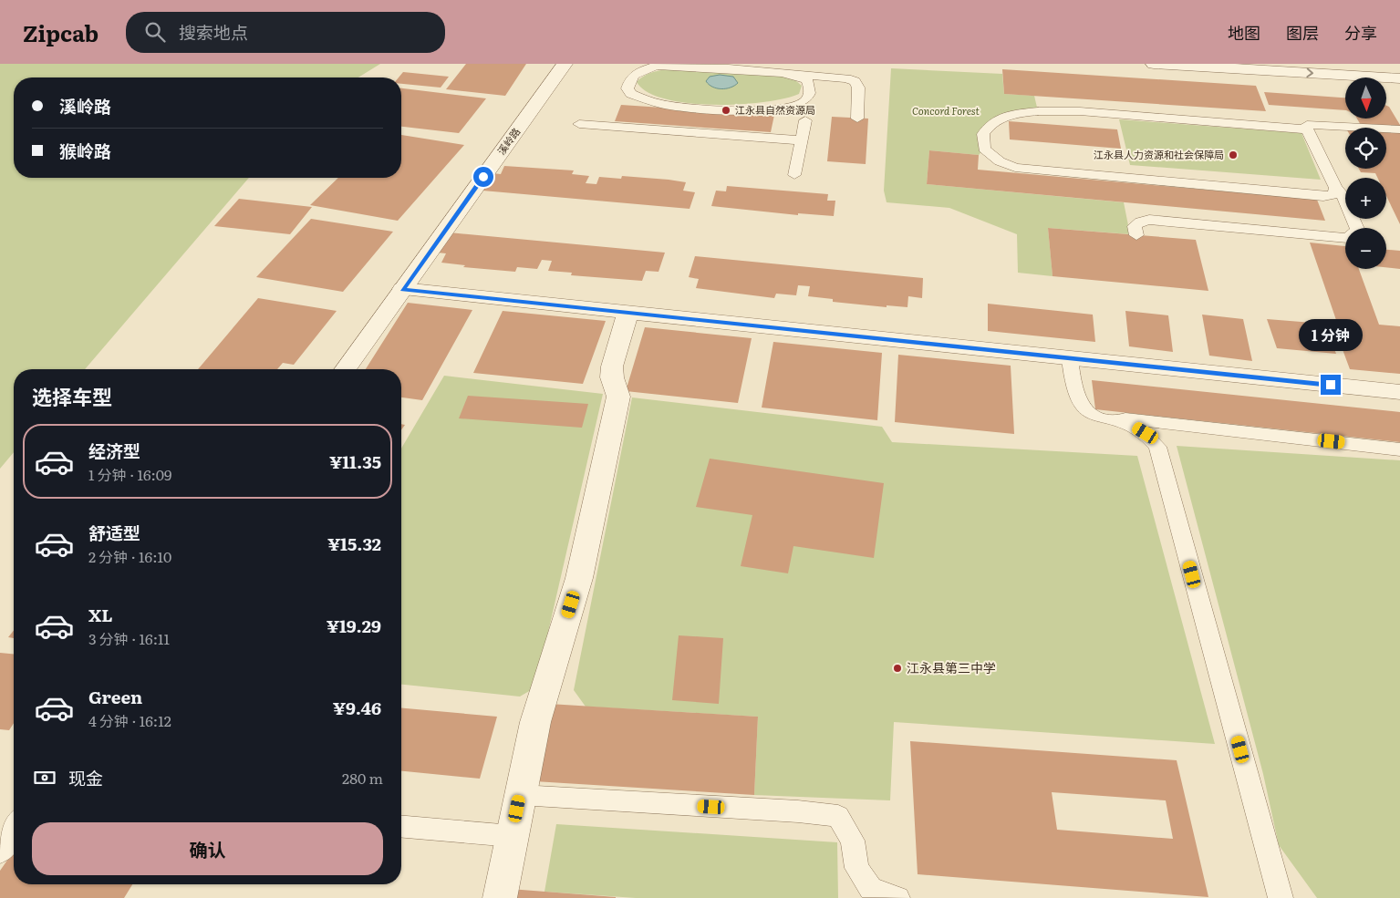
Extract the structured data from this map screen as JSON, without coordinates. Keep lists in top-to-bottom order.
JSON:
{
  "streets": {
    "street": ["溪岭路"]
  },
  "parks": ["Concord Forest"],
  "places": ["江永县自然资源局", "江永县人力资源和社会保障局", "江永县第三中学"],
  "north": "bottom",
  "page": {
    "header": "Zipcab",
    "search": "搜索地点",
    "nav": ["地图", "图层", "分享"],
    "map_buttons": ["+", "−"],
    "banner": ["溪岭路", "猴岭路"],
    "bubble": "1 分钟",
    "heading": "选择车型",
    "list": [
      {
        "name": "经济型",
        "note": "1 分钟 · 16:09",
        "value": "¥11.35"
      },
      {
        "name": "舒适型",
        "note": "2 分钟 · 16:10",
        "value": "¥15.32"
      },
      {
        "name": "XL",
        "note": "3 分钟 · 16:11",
        "value": "¥19.29"
      },
      {
        "name": "Green",
        "note": "4 分钟 · 16:12",
        "value": "¥9.46"
      }
    ],
    "pay": ["现金", "280 m"],
    "buttons": "确认"
  }
}
